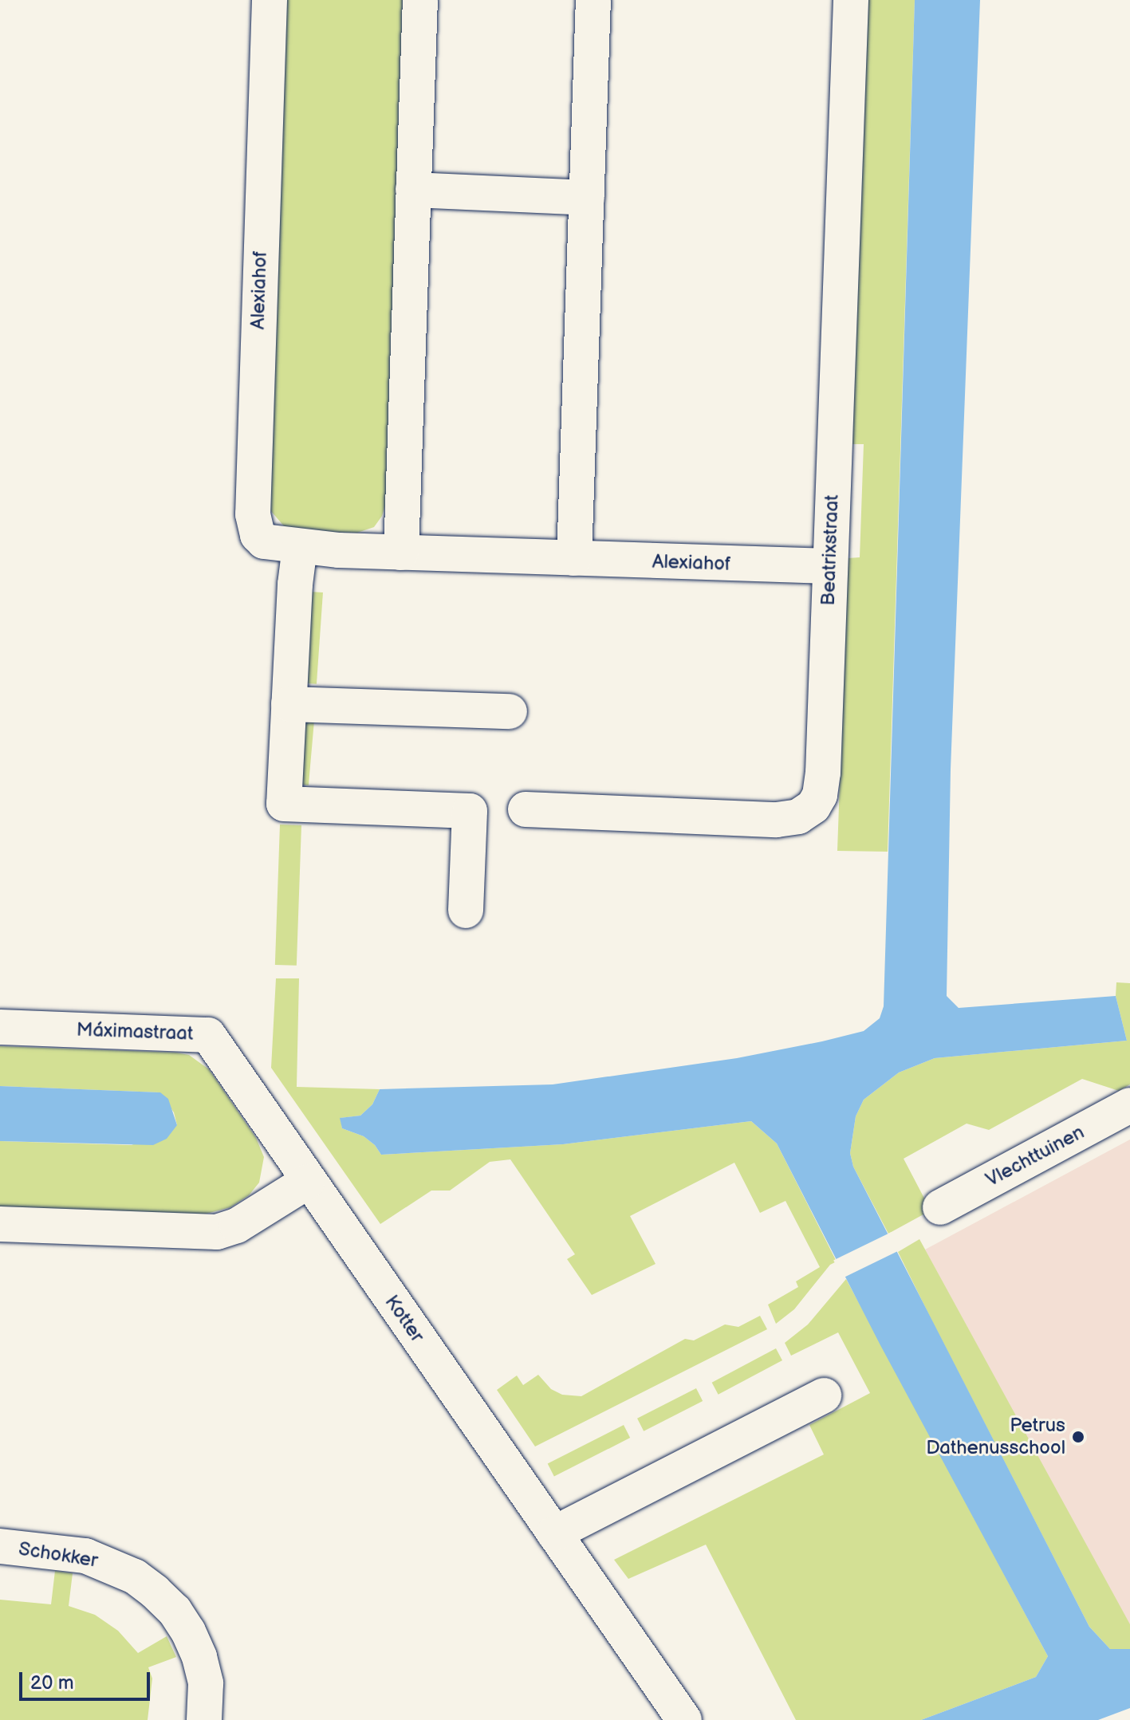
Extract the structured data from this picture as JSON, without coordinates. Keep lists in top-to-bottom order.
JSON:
{
  "streets": {
    "street": [
      "Alexiahof",
      "Beatrixstraat",
      "Máximastraat",
      "Vlechttuinen",
      "Kotter",
      "Schokker"
    ]
  },
  "crossings": [
    ["Alexiahof", "Beatrixstraat"],
    ["Máximastraat", "Kotter"]
  ],
  "places": ["Petrus Dathenusschool"],
  "scale_bar": "20 m"
}
